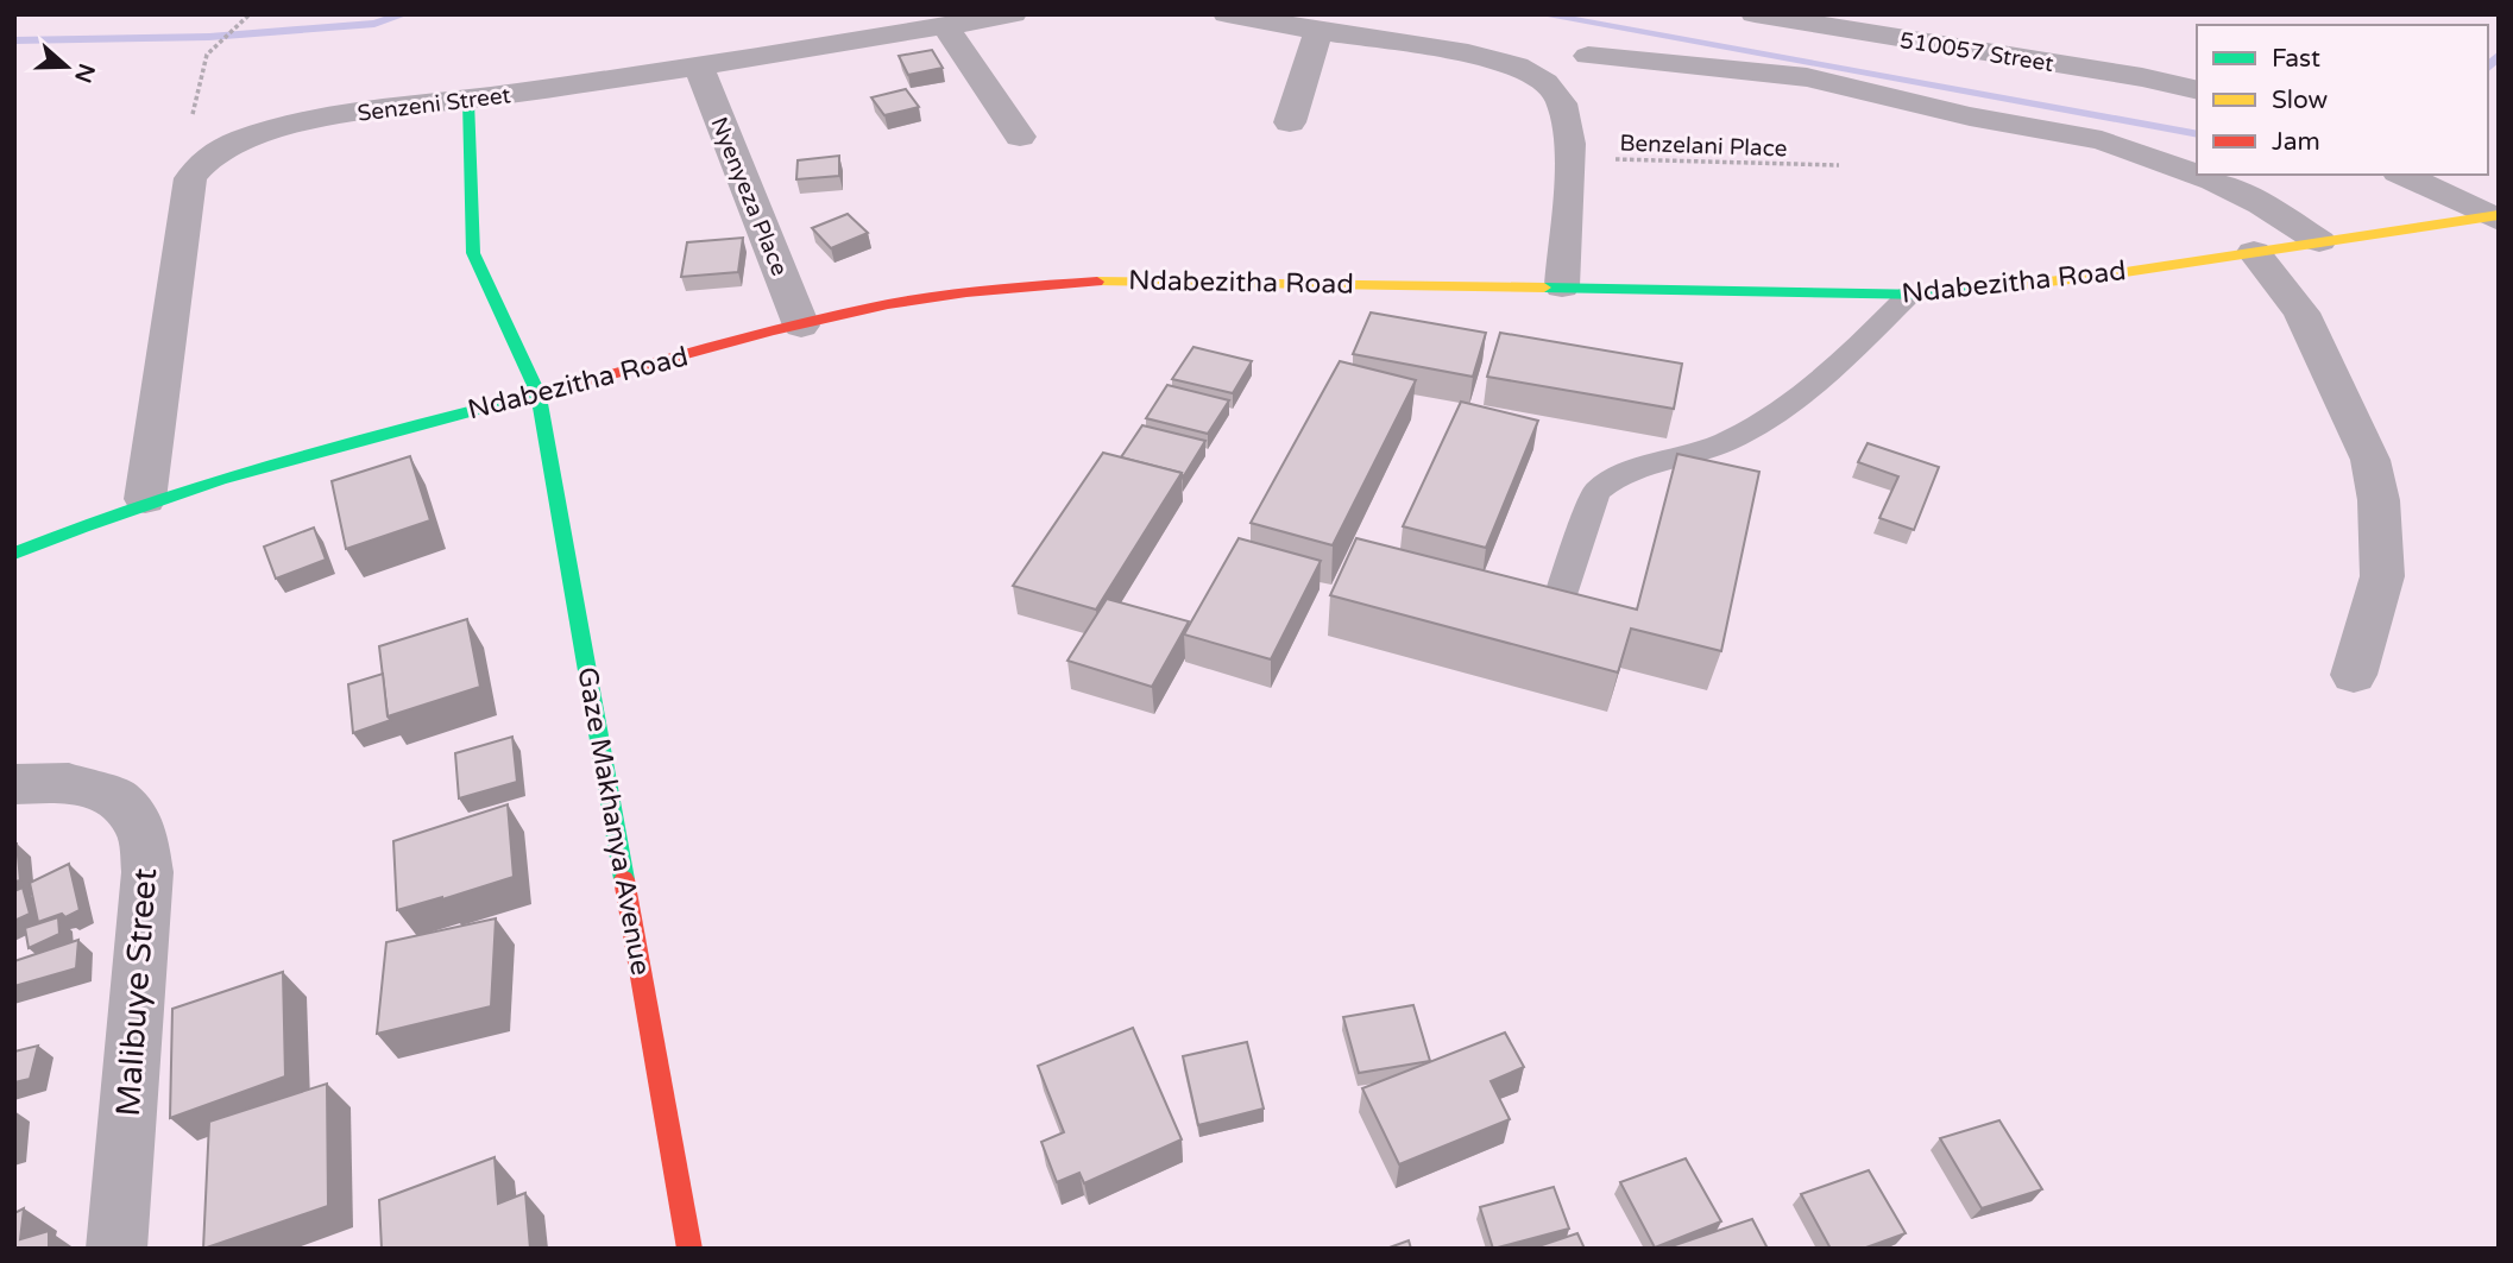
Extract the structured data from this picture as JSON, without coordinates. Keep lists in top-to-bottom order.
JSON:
{
  "streets": {
    "street": [
      "510057 Street",
      "Senzeni Street",
      "Nyenyeza Place",
      "Ndabezitha Road",
      "Gaze Makhanya Avenue",
      "Malibuye Street"
    ],
    "path": ["Benzelani Place"]
  },
  "crossings": [
    ["Senzeni Street", "Nyenyeza Place"],
    ["Senzeni Street", "Ndabezitha Road"],
    ["Senzeni Street", "Gaze Makhanya Avenue"],
    ["Nyenyeza Place", "Ndabezitha Road"],
    ["Ndabezitha Road", "Gaze Makhanya Avenue"]
  ],
  "legend": ["Fast", "Slow", "Jam"],
  "north": "right"
}
